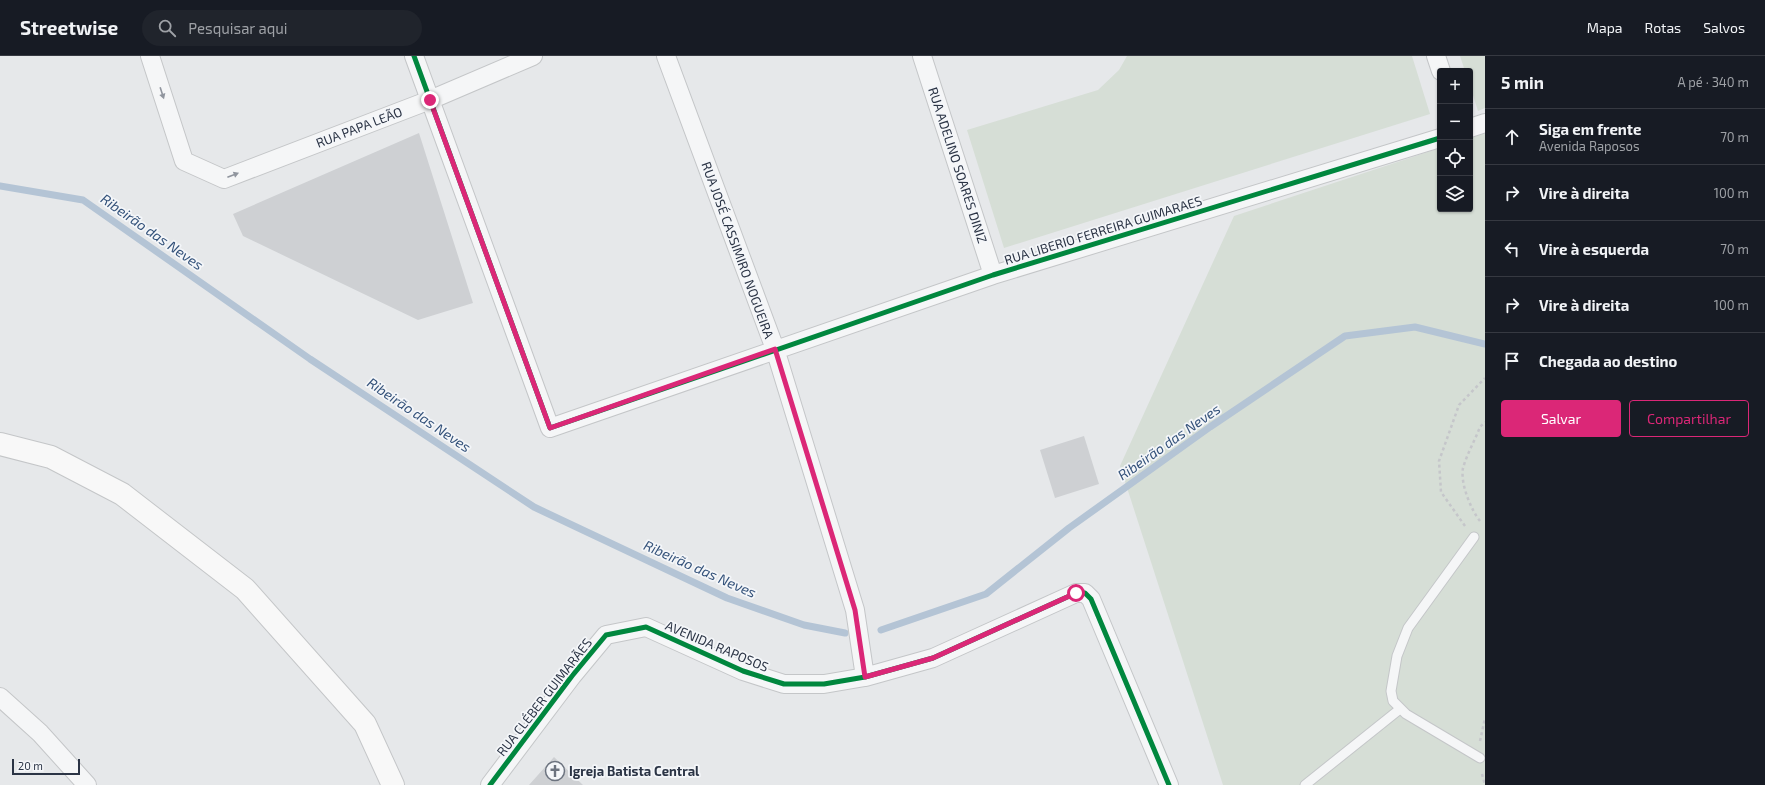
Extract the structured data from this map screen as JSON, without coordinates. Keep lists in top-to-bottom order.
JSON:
{
  "streets": {
    "street": [
      "RUA PAPA LEÃO",
      "RUA ADELINO SOARES DINIZ",
      "RUA LIBERIO FERREIRA GUIMARAES",
      "RUA JOSÉ CASSIMIRO NOGUEIRA",
      "AVENIDA RAPOSOS",
      "RUA CLÉBER GUIMARÃES"
    ]
  },
  "crossings": [
    ["RUA PAPA LEÃO", "RUA LIBERIO FERREIRA GUIMARAES"],
    ["RUA ADELINO SOARES DINIZ", "RUA LIBERIO FERREIRA GUIMARAES"],
    ["RUA LIBERIO FERREIRA GUIMARAES", "RUA JOSÉ CASSIMIRO NOGUEIRA"],
    ["RUA JOSÉ CASSIMIRO NOGUEIRA", "AVENIDA RAPOSOS"],
    ["AVENIDA RAPOSOS", "RUA CLÉBER GUIMARÃES"]
  ],
  "water": ["Ribeirão das Neves"],
  "places": {
    "church": ["Igreja Batista Central"]
  },
  "scale_bar": "20 m",
  "page": {
    "header": "Streetwise",
    "search": "Pesquisar aqui",
    "nav": ["Mapa", "Rotas", "Salvos"],
    "heading": ["5 min", "A pé · 340 m"],
    "map_buttons": ["+", "−"],
    "list": [
      ["Siga em frente", "Avenida Raposos", "70 m"],
      ["Vire à direita", "100 m"],
      ["Vire à esquerda", "70 m"],
      ["Vire à direita", "100 m"],
      "Chegada ao destino"
    ],
    "buttons": ["Salvar", "Compartilhar"],
    "scale": "20 m"
  }
}
